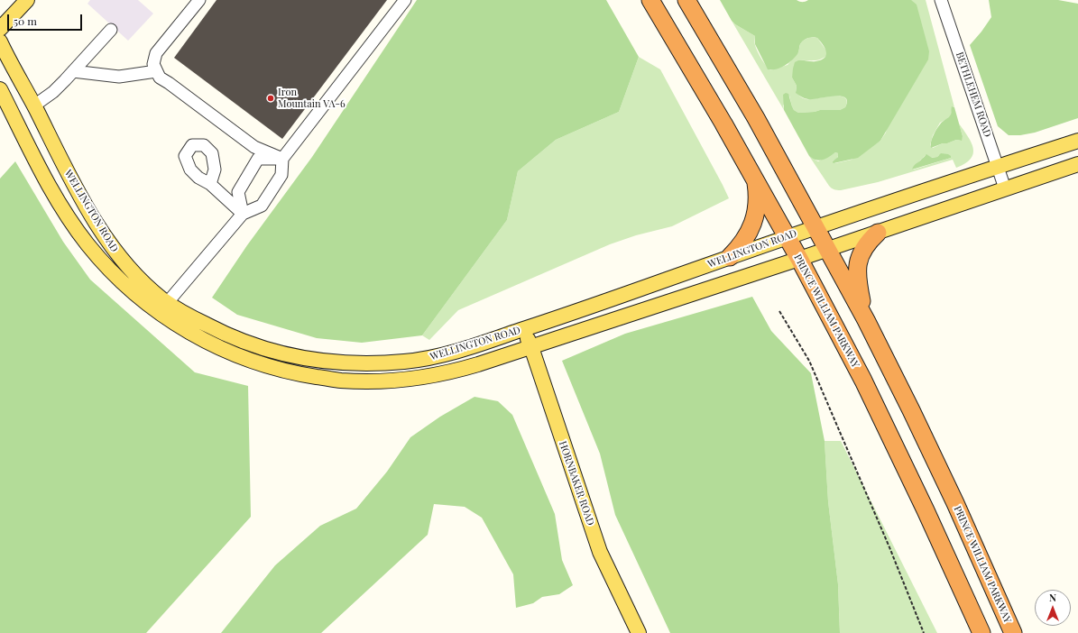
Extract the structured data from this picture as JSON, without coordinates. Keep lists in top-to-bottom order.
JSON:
{
  "streets": {
    "highway": ["PRINCE WILLIAM PARKWAY"],
    "main road": ["WELLINGTON ROAD", "HORNBAKER ROAD"],
    "street": ["BETHLEHEM ROAD"]
  },
  "crossings": [
    ["BETHLEHEM ROAD", "WELLINGTON ROAD"],
    ["WELLINGTON ROAD", "PRINCE WILLIAM PARKWAY"],
    ["WELLINGTON ROAD", "HORNBAKER ROAD"]
  ],
  "places": ["Iron Mountain VA-6"],
  "scale_bar": "50 m",
  "north": "top"
}
